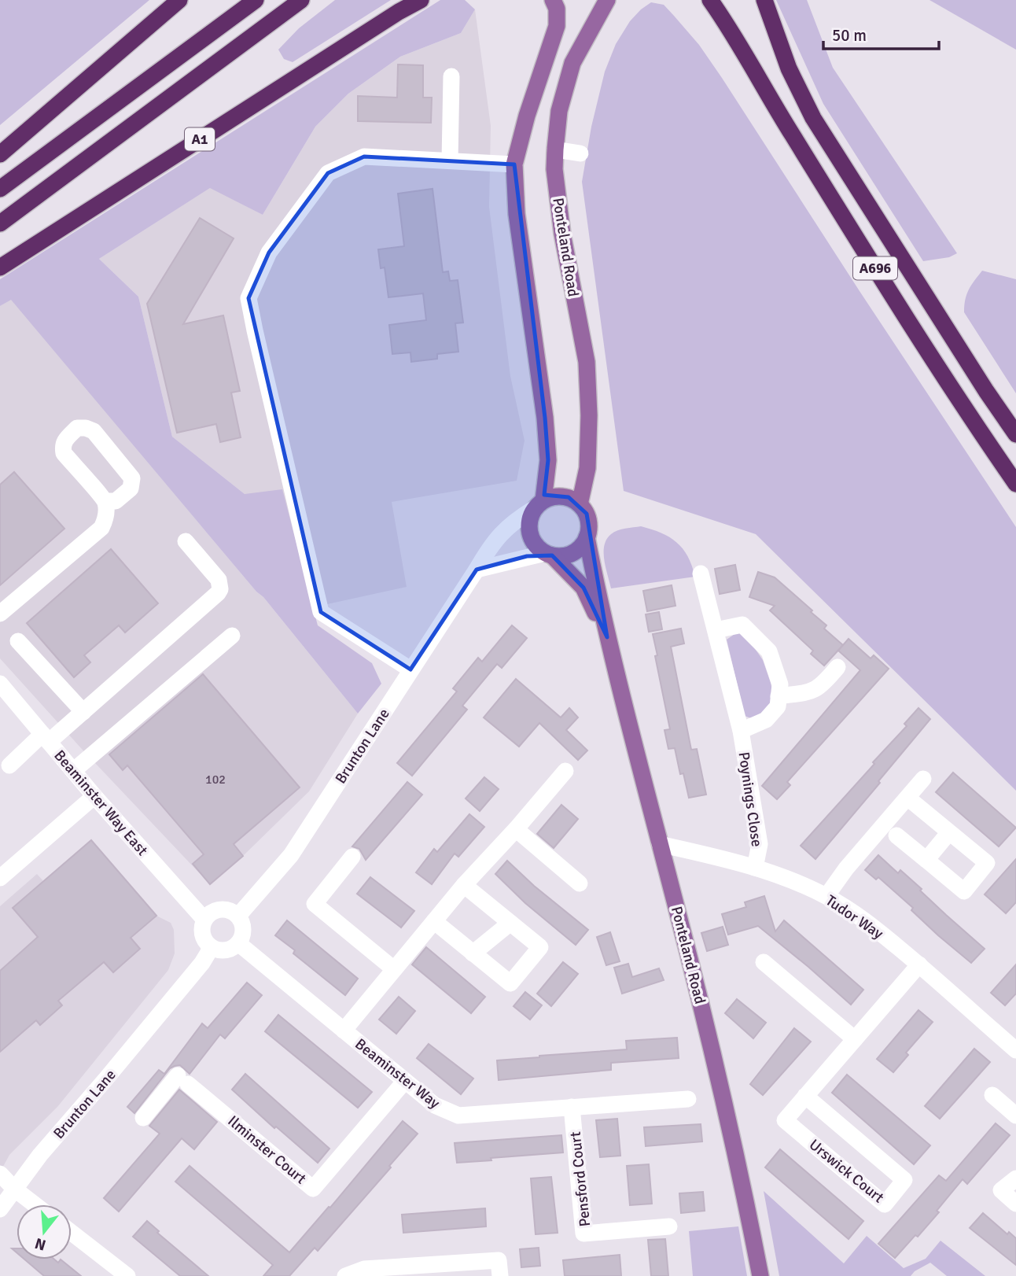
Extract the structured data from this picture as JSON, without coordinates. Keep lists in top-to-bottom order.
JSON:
{
  "streets": {
    "highway": ["A1", "A696"],
    "main road": ["Ponteland Road"],
    "street": [
      "Brunton Lane",
      "Poynings Close",
      "Beaminster Way East",
      "Tudor Way",
      "Beaminster Way",
      "Ilminster Court",
      "Urswick Court",
      "Pensford Court"
    ]
  },
  "crossings": [
    ["Ponteland Road", "Brunton Lane"],
    ["Ponteland Road", "Tudor Way"],
    ["Brunton Lane", "Beaminster Way East"],
    ["Brunton Lane", "Beaminster Way"],
    ["Poynings Close", "Tudor Way"],
    ["Beaminster Way East", "Beaminster Way"],
    ["Tudor Way", "Urswick Court"],
    ["Beaminster Way", "Ilminster Court"],
    ["Beaminster Way", "Pensford Court"]
  ],
  "house_numbers": ["102"],
  "scale_bar": "50 m",
  "north": "bottom"
}
